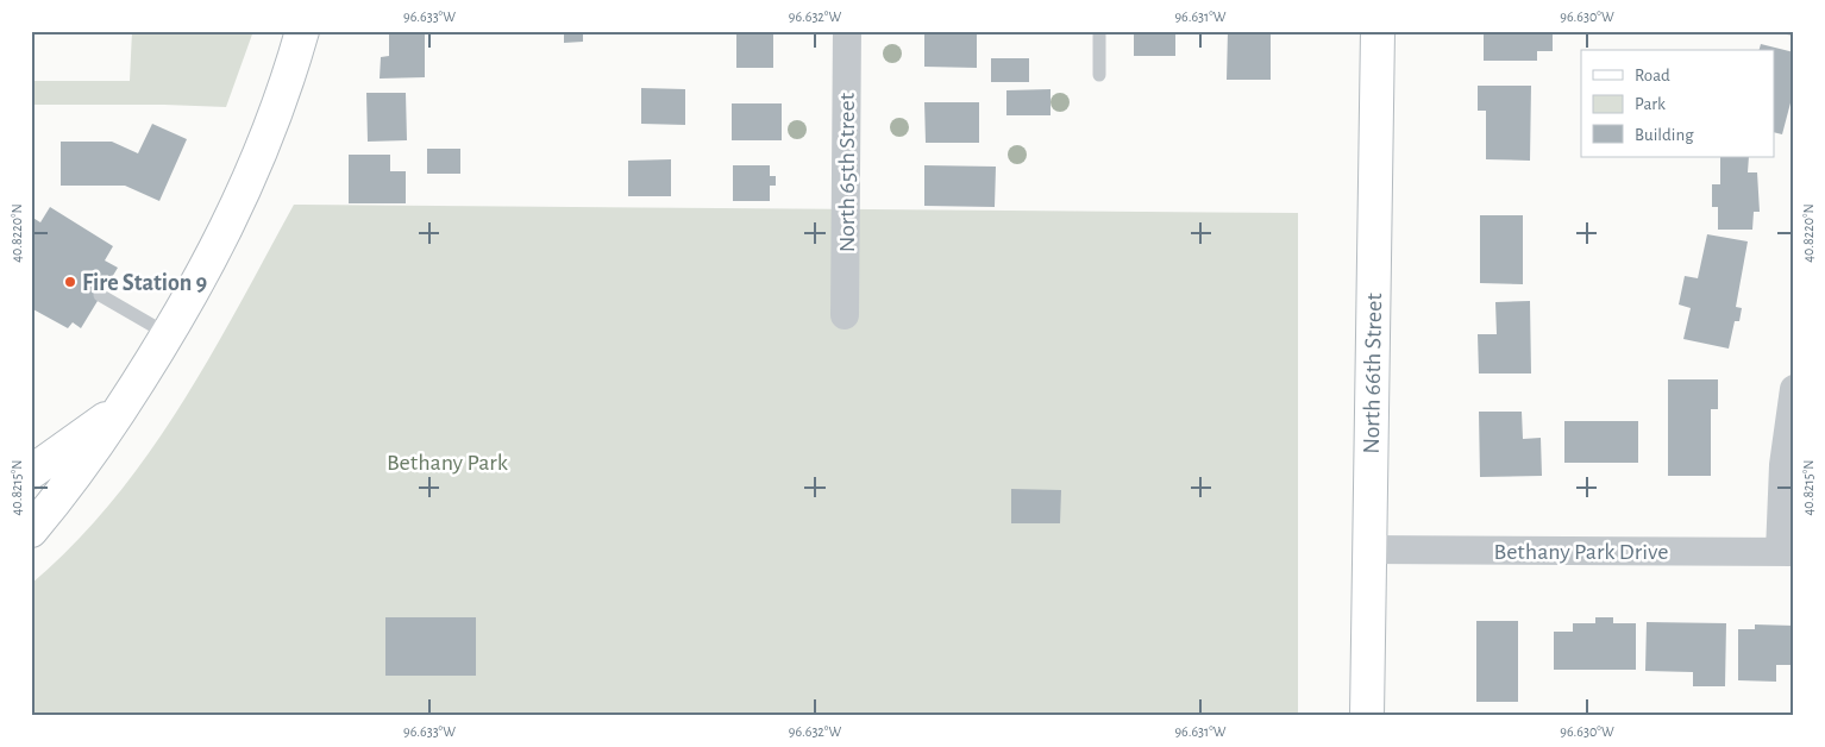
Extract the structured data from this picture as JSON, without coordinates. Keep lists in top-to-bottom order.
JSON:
{
  "streets": {
    "main road": ["North 66th Street"],
    "street": ["North 65th Street", "Bethany Park Drive"]
  },
  "crossings": [
    ["North 66th Street", "Bethany Park Drive"]
  ],
  "parks": ["Bethany Park"],
  "places": ["Fire Station 9"],
  "legend": ["Road", "Park", "Building"],
  "coordinates": [
    "96.633°W",
    "96.632°W",
    "96.631°W",
    "96.630°W",
    "40.8220°N",
    "40.8215°N"
  ]
}
